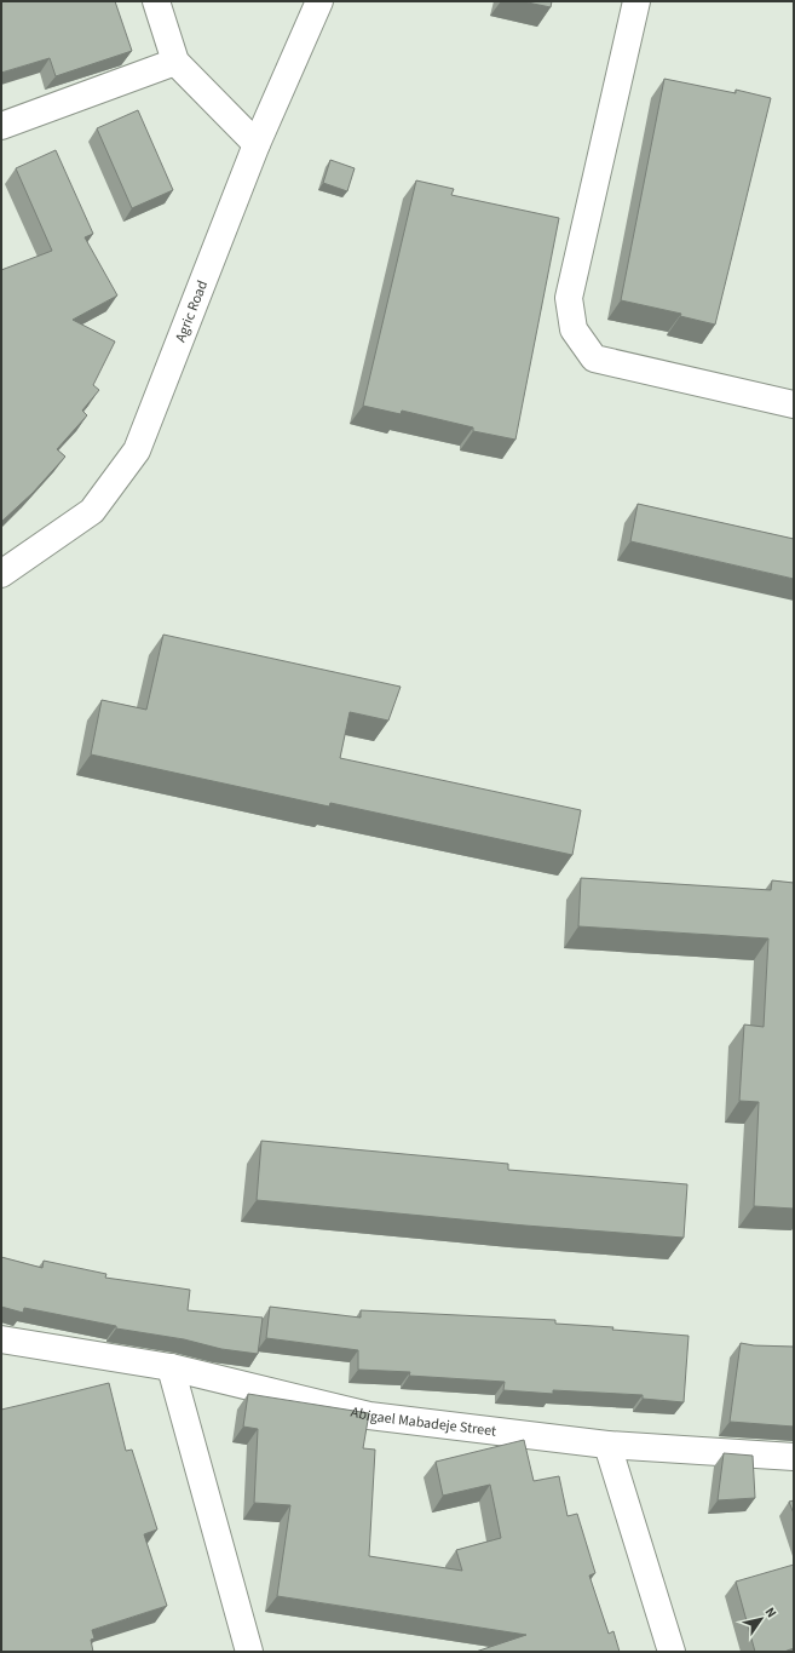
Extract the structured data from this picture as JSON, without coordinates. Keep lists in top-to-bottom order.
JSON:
{
  "streets": {
    "street": ["Agric Road", "Abigael Mabadeje Street"]
  },
  "north": "top right"
}
